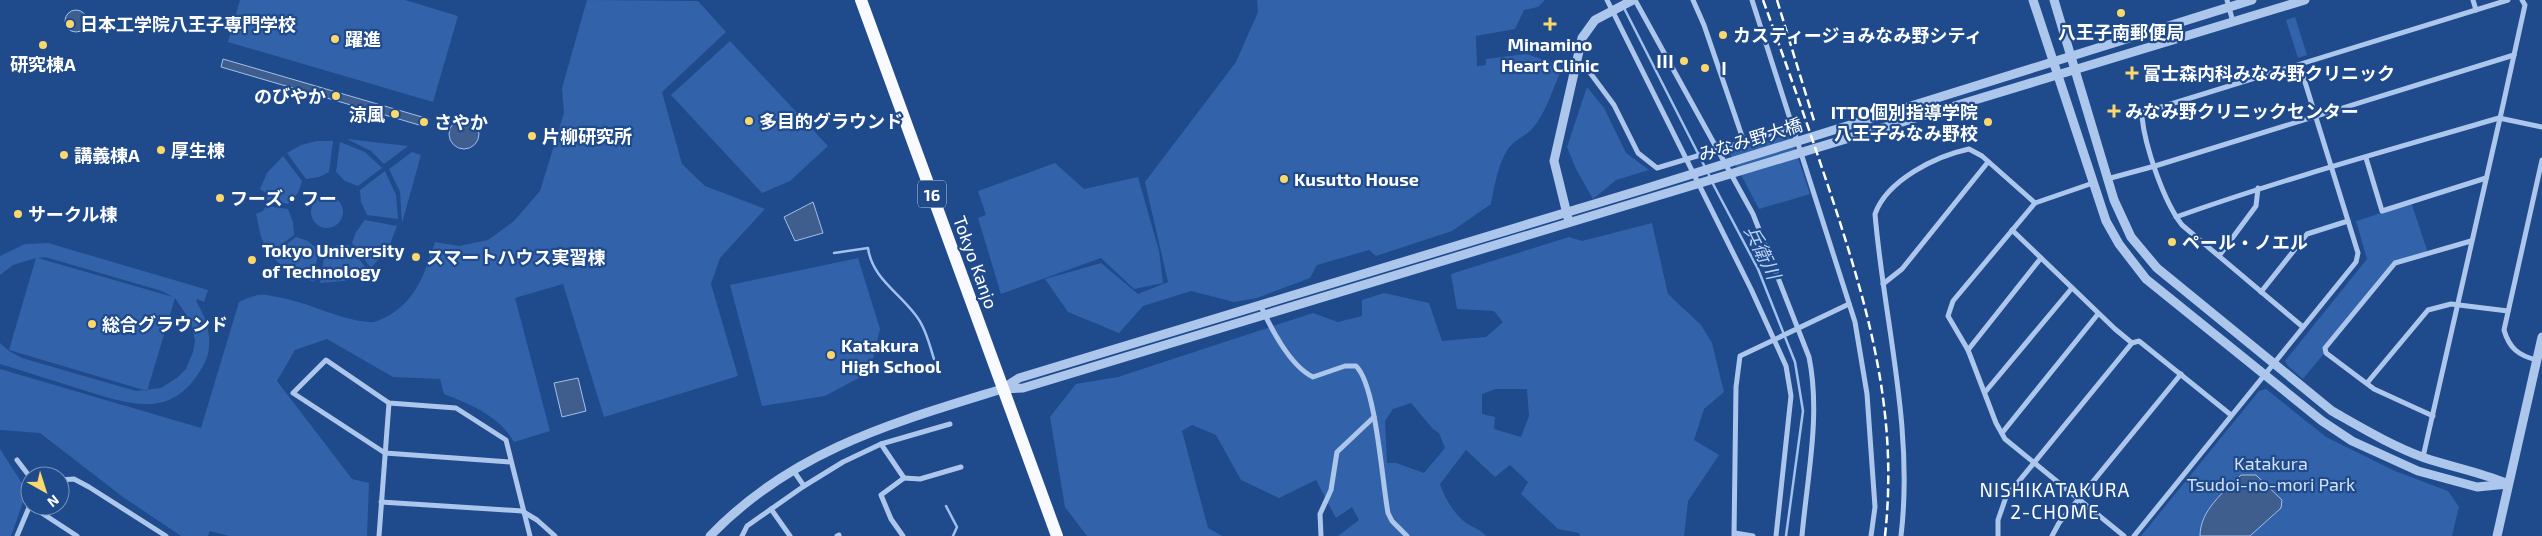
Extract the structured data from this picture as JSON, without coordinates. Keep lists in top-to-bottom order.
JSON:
{
  "streets": {
    "highway": ["16", "Tokyo Kanjo"],
    "street": ["みなみ野大橋"]
  },
  "crossings": [
    ["みなみ野大橋", "Tokyo Kanjo"]
  ],
  "districts": ["NISHIKATAKURA 2-CHOME"],
  "water": ["兵衛川"],
  "parks": ["Katakura Tsudoi-no-mori Park"],
  "places": {
    "other": [
      "八王子南郵便局",
      "日本工学院八王子専門学校",
      "カスティージョみなみ野シティ",
      "躍進",
      "研究棟A",
      "Ⅲ",
      "Ⅰ",
      "のびやか",
      "涼風",
      "多目的グラウンド",
      "さやか",
      "ITTO個別指導学院 八王子みなみ野校",
      "片柳研究所",
      "厚生棟",
      "講義棟A",
      "Kusutto House",
      "フーズ・フー",
      "サークル棟",
      "ペール・ノエル",
      "スマートハウス実習棟",
      "Tokyo University of Technology",
      "総合グラウンド",
      "Katakura High School"
    ],
    "health": ["Minamino Heart Clinic", "富士森内科みなみ野クリニック", "みなみ野クリニックセンター"]
  },
  "north": "bottom right"
}
